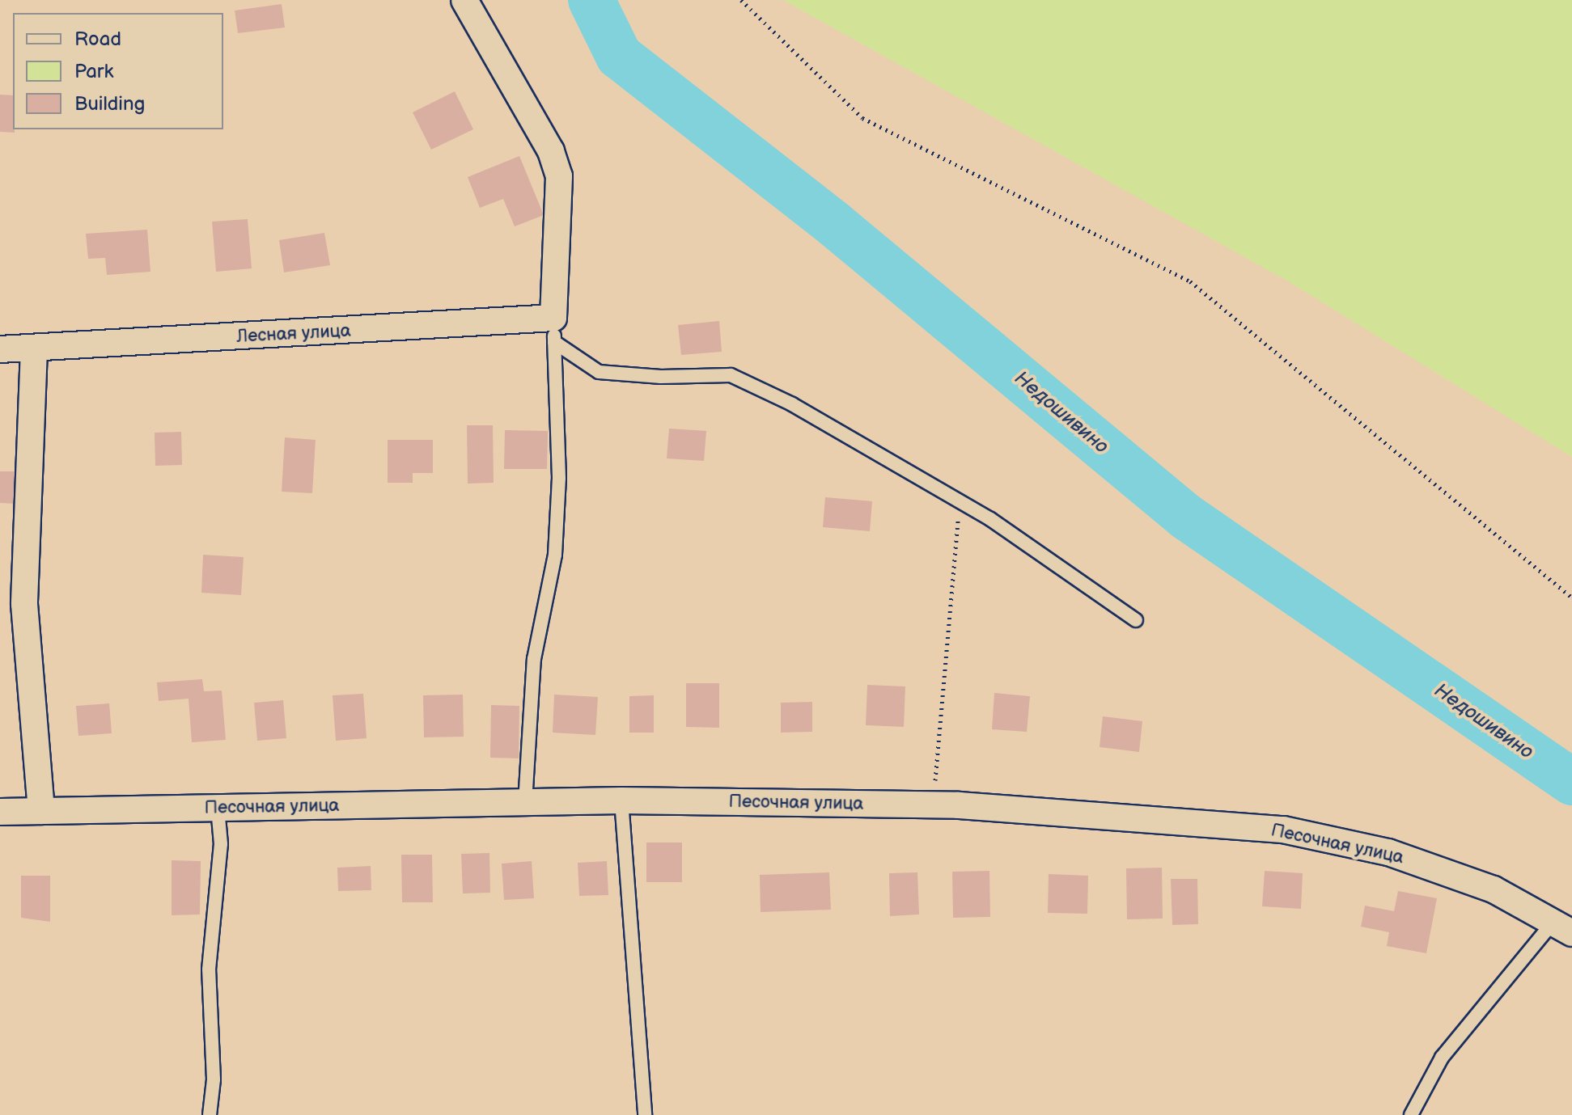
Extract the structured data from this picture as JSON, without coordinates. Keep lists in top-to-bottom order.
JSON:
{
  "streets": {
    "street": ["Лесная улица", "Песочная улица"]
  },
  "water": ["Недошивино"],
  "legend": ["Road", "Park", "Building"]
}
